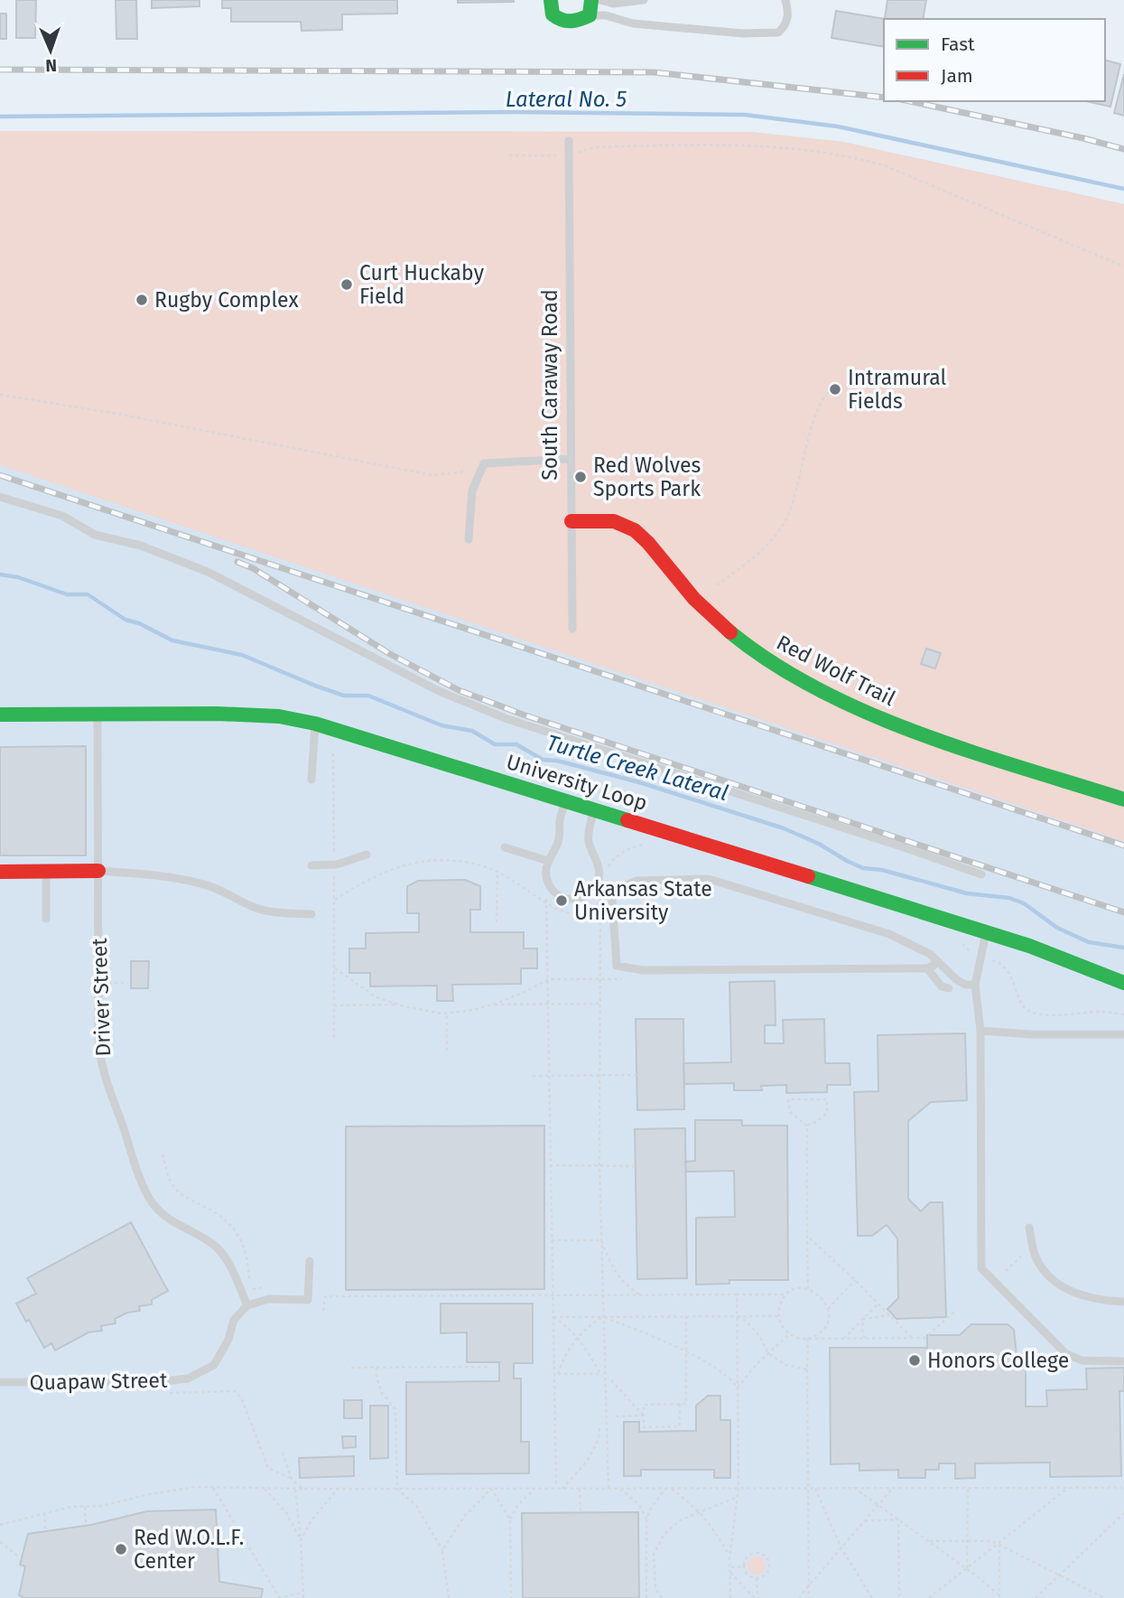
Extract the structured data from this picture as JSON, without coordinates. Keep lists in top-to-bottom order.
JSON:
{
  "streets": {
    "street": ["Red Wolf Trail", "University Loop"],
    "lane": ["South Caraway Road", "Driver Street", "Quapaw Street"]
  },
  "crossings": [
    ["South Caraway Road", "Red Wolf Trail"],
    ["University Loop", "Driver Street"],
    ["Driver Street", "Quapaw Street"]
  ],
  "water": ["Lateral No. 5", "Turtle Creek Lateral"],
  "places": [
    "Curt Huckaby Field",
    "Rugby Complex",
    "Intramural Fields",
    "Red Wolves Sports Park",
    "Arkansas State University",
    "Honors College",
    "Red W.O.L.F. Center"
  ],
  "legend": ["Fast", "Jam"],
  "north": "bottom"
}
